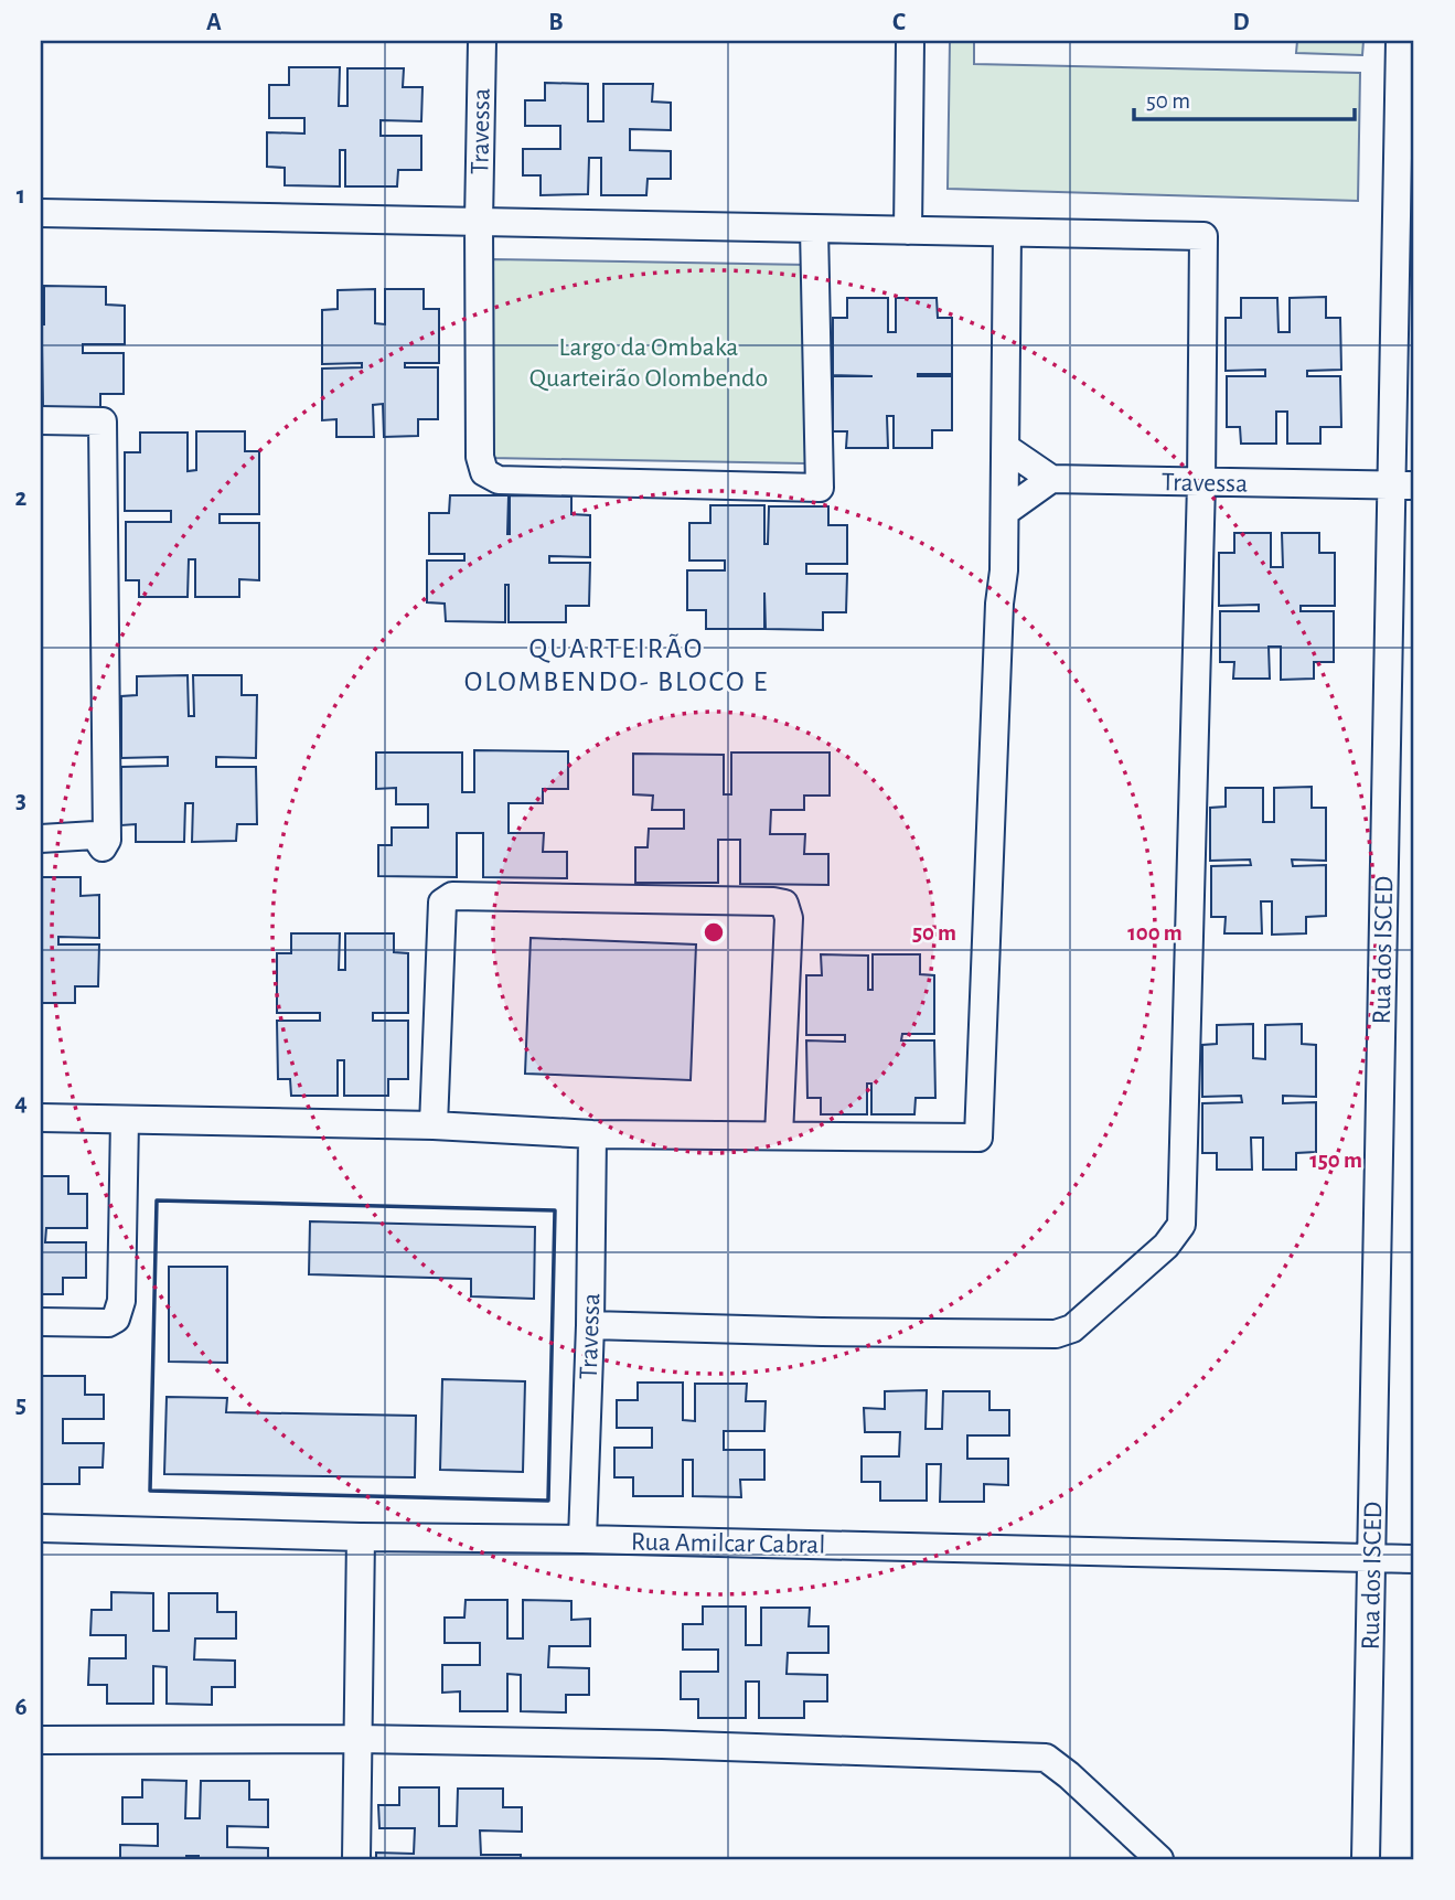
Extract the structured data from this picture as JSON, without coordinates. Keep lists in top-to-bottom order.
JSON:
{
  "streets": {
    "street": ["Travessa", "Rua dos ISCED", "Rua Amilcar Cabral"]
  },
  "crossings": [
    ["Travessa", "Rua dos ISCED"],
    ["Travessa", "Rua Amilcar Cabral"],
    ["Rua dos ISCED", "Rua Amilcar Cabral"]
  ],
  "districts": ["QUARTEIRÃO OLOMBENDO- BLOCO E"],
  "parks": ["Largo da Ombaka Quarteirão Olombendo"],
  "scale_bar": "50 m",
  "grid": {
    "columns": [
      "A",
      "B",
      "C",
      "D"
    ],
    "rows": [
      "1",
      "2",
      "3",
      "4",
      "5",
      "6"
    ]
  },
  "rings": ["50 m", "100 m", "150 m"]
}
